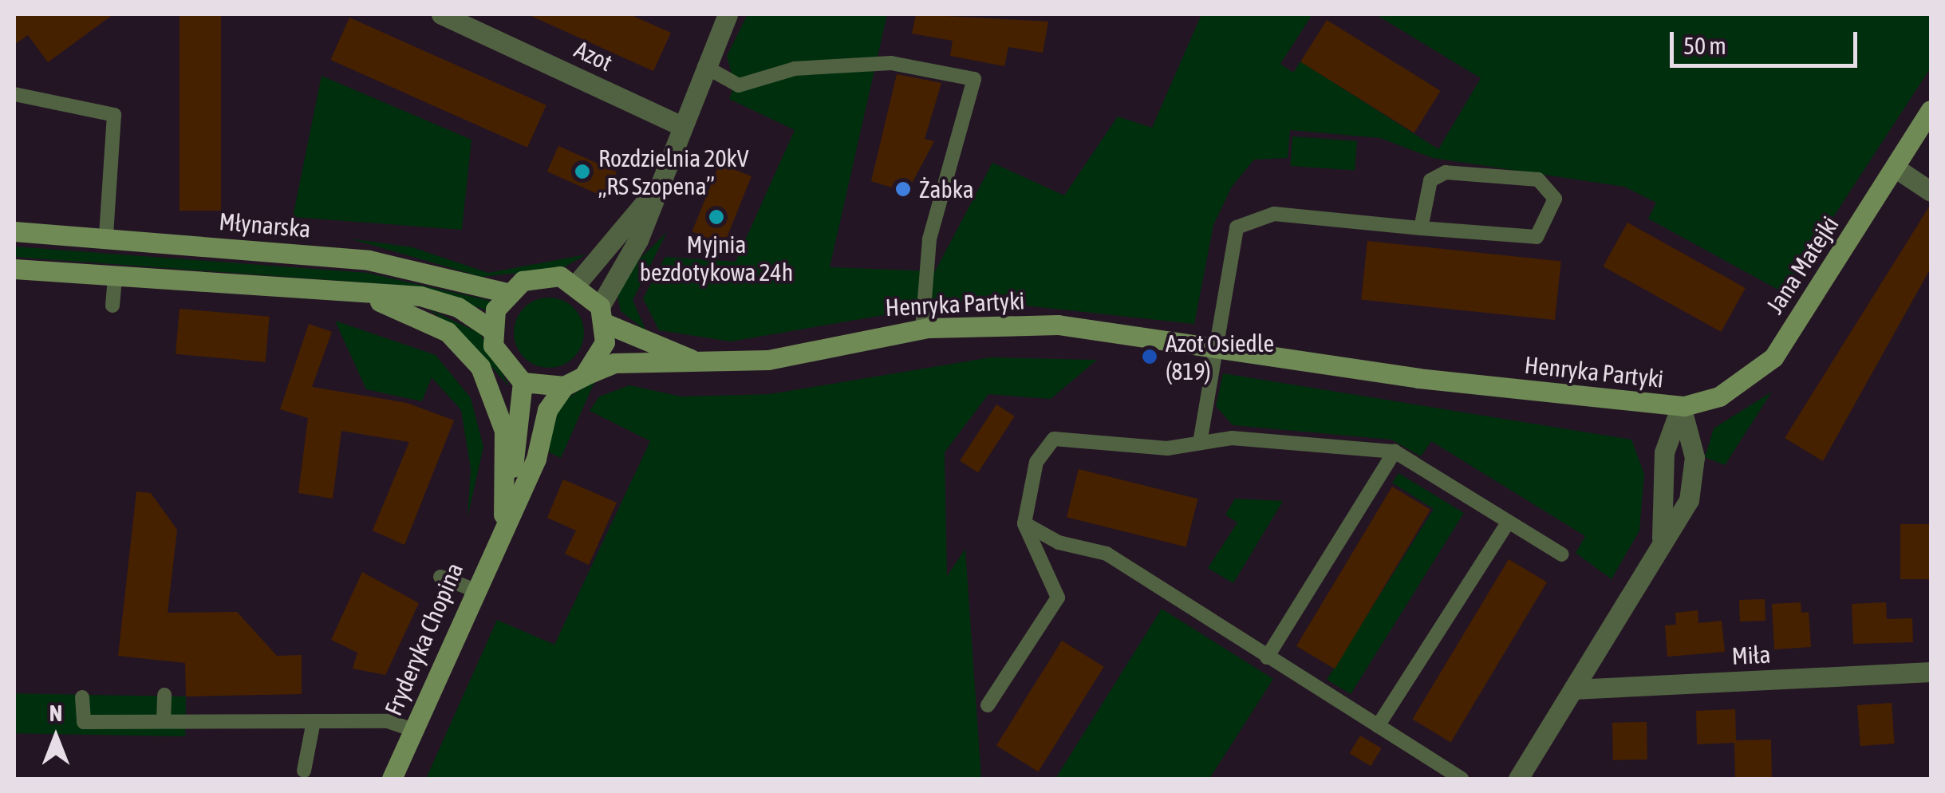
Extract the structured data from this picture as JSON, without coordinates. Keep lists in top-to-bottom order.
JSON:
{
  "streets": {
    "main road": [
      "Młynarska",
      "Jana Matejki",
      "Henryka Partyki",
      "Fryderyka Chopina"
    ],
    "street": ["Azot", "Miła"]
  },
  "crossings": [
    ["Młynarska", "Fryderyka Chopina"],
    ["Jana Matejki", "Henryka Partyki"]
  ],
  "places": [
    "Rozdzielnia 20kV „RS Szopena”",
    "Żabka",
    "Myjnia bezdotykowa 24h",
    "Azot Osiedle (819)"
  ],
  "scale_bar": "50 m",
  "north": "top"
}
